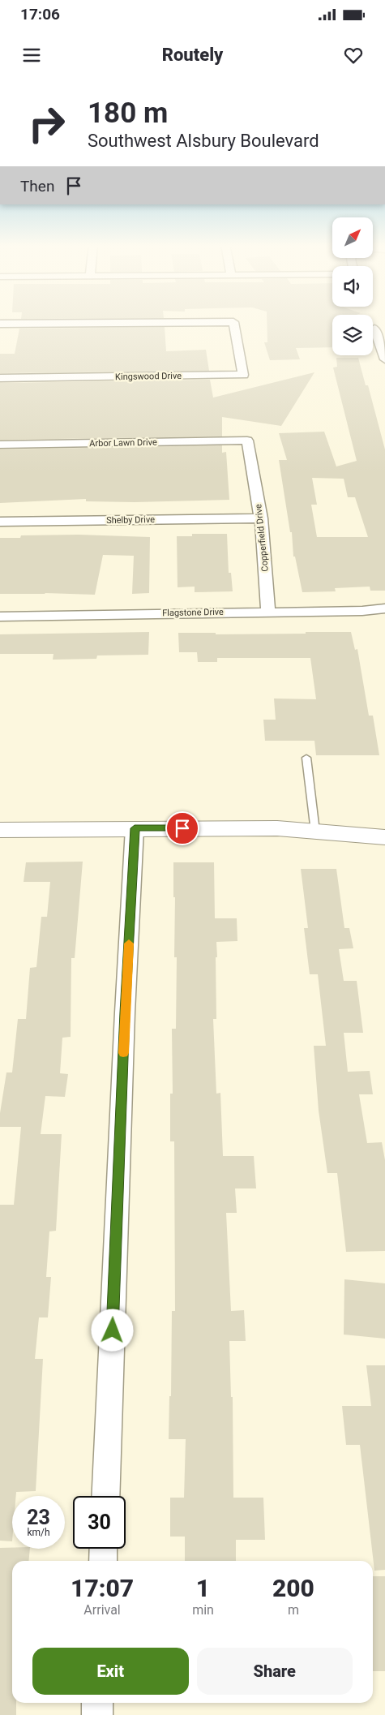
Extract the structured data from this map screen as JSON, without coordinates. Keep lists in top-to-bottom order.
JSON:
{
  "streets": {
    "street": [
      "Kingswood Drive",
      "Arbor Lawn Drive",
      "Shelby Drive",
      "Copperfield Drive",
      "Flagstone Drive"
    ]
  },
  "crossings": [
    ["Arbor Lawn Drive", "Copperfield Drive"],
    ["Shelby Drive", "Copperfield Drive"],
    ["Copperfield Drive", "Flagstone Drive"]
  ],
  "north": "top right",
  "page": {
    "status": "17:06",
    "header": "Routely",
    "turn": ["180 m", "Southwest Alsbury Boulevard"],
    "then": "Then",
    "speed": "23 km/h",
    "limit": "30",
    "eta": [
      "17:07",
      "Arrival",
      "1",
      "min",
      "200",
      "m"
    ],
    "buttons": ["Exit", "Share"]
  }
}
